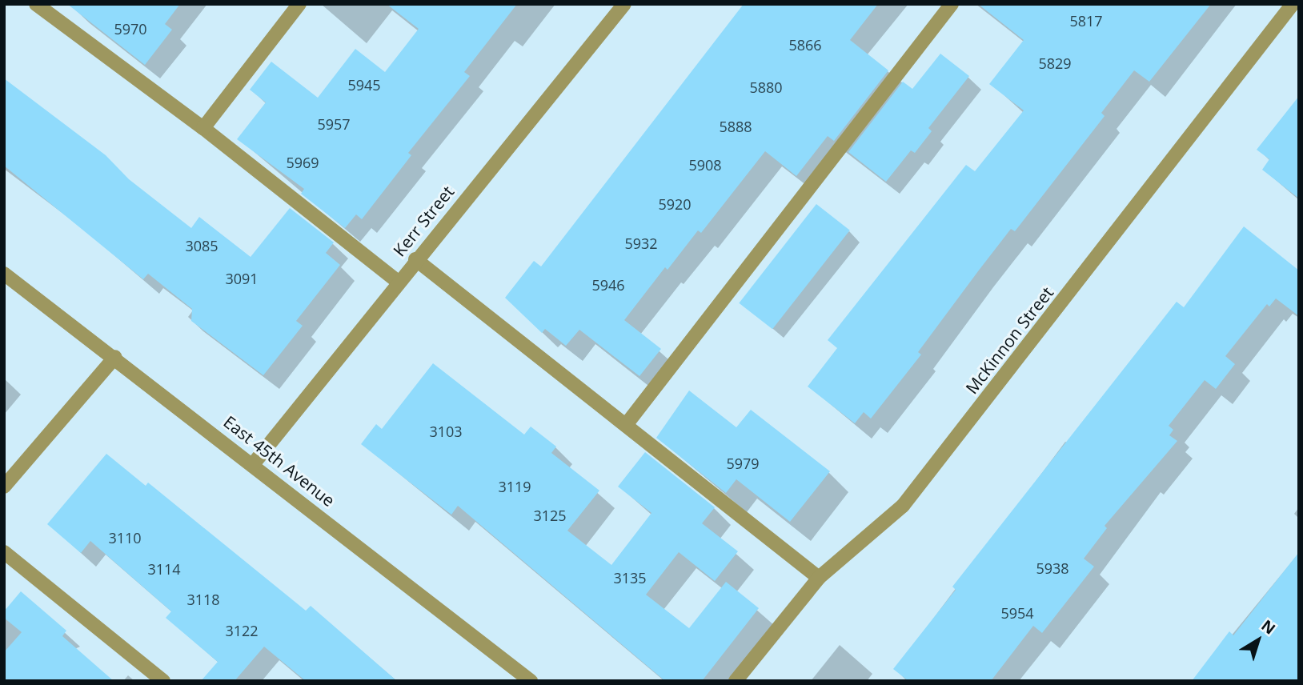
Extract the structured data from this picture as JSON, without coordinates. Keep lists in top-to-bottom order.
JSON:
{
  "streets": {
    "street": ["Kerr Street", "McKinnon Street", "East 45th Avenue"]
  },
  "crossings": [
    ["Kerr Street", "East 45th Avenue"]
  ],
  "house_numbers": [
    "5817",
    "5970",
    "5866",
    "5829",
    "5945",
    "5880",
    "5957",
    "5888",
    "5969",
    "5908",
    "5920",
    "5932",
    "3085",
    "3091",
    "5946",
    "3103",
    "5979",
    "3119",
    "3125",
    "3110",
    "5938",
    "3114",
    "3135",
    "3118",
    "5954",
    "3122"
  ],
  "north": "top right"
}
